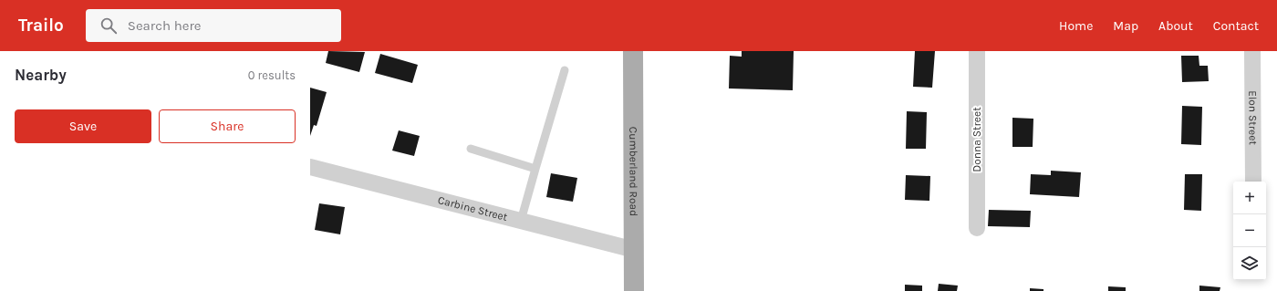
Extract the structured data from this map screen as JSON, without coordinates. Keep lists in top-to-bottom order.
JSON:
{
  "streets": {
    "main road": ["Cumberland Road"],
    "street": ["Elon Street", "Donna Street", "Carbine Street"]
  },
  "crossings": [
    ["Cumberland Road", "Carbine Street"]
  ],
  "page": {
    "header": "Trailo",
    "search": "Search here",
    "nav": [
      "Home",
      "Map",
      "About",
      "Contact"
    ],
    "heading": ["Nearby", "0 results"],
    "buttons": ["Save", "Share"],
    "map_buttons": ["+", "−"]
  }
}
